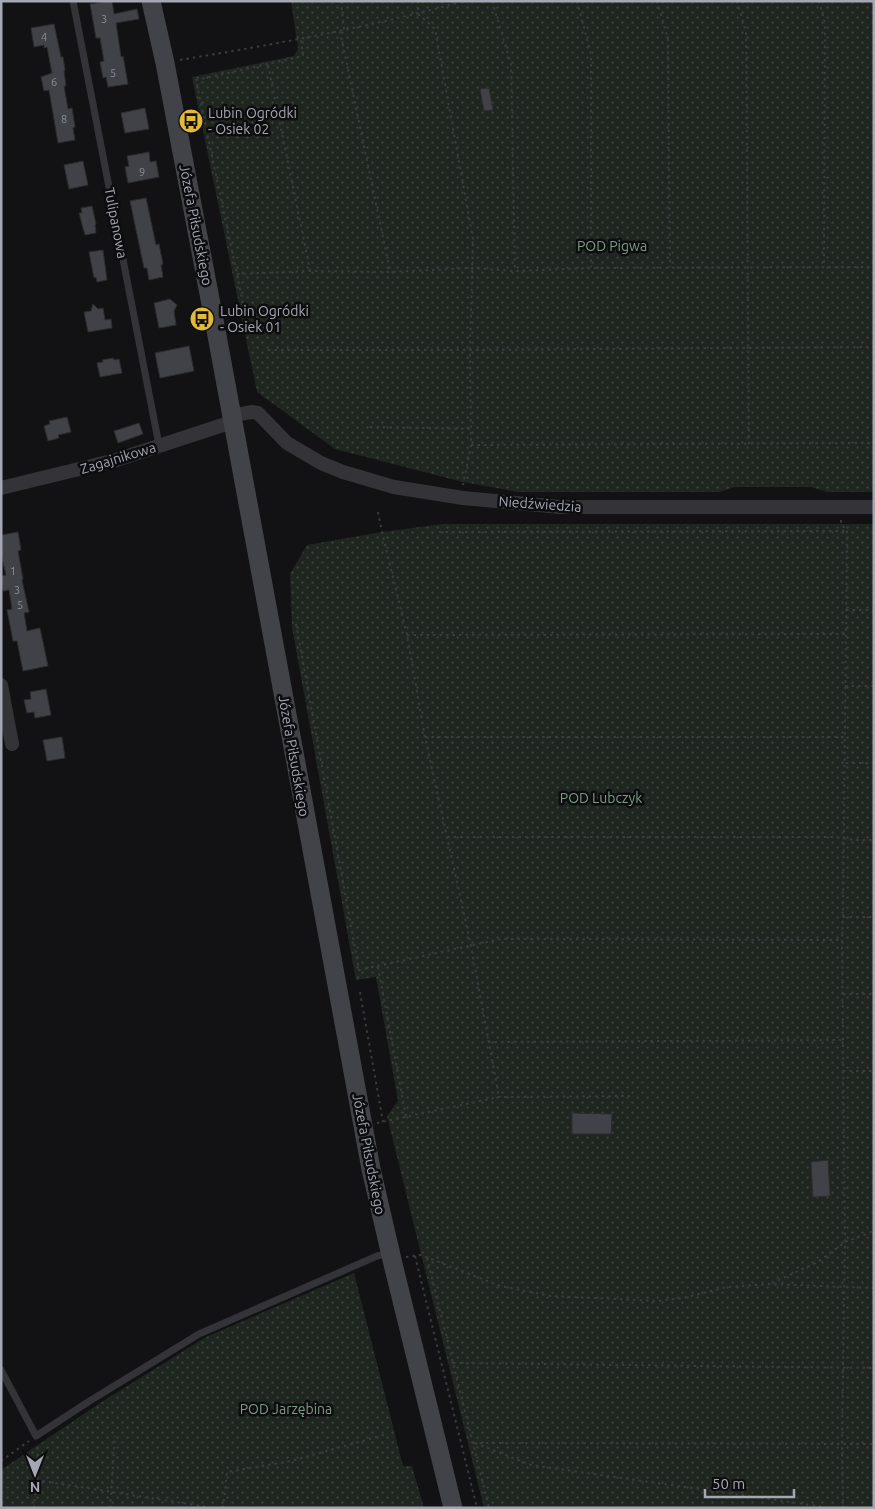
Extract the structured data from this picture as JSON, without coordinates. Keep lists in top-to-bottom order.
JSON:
{
  "streets": {
    "street": ["Józefa Piłsudskiego", "Zagajnikowa", "Niedźwiedzia"],
    "lane": ["Tulipanowa"]
  },
  "crossings": [
    ["Tulipanowa", "Zagajnikowa"],
    ["Józefa Piłsudskiego", "Zagajnikowa"],
    ["Józefa Piłsudskiego", "Niedźwiedzia"],
    ["Zagajnikowa", "Niedźwiedzia"]
  ],
  "parks": ["POD Pigwa", "POD Lubczyk", "POD Jarzębina"],
  "places": {
    "bus stop": ["Lubin Ogródki - Osiek 02", "Lubin Ogródki - Osiek 01"]
  },
  "house_numbers": [
    "3",
    "4",
    "5",
    "6",
    "8",
    "9",
    "1",
    "3",
    "5"
  ],
  "scale_bar": "50 m",
  "north": "bottom"
}
